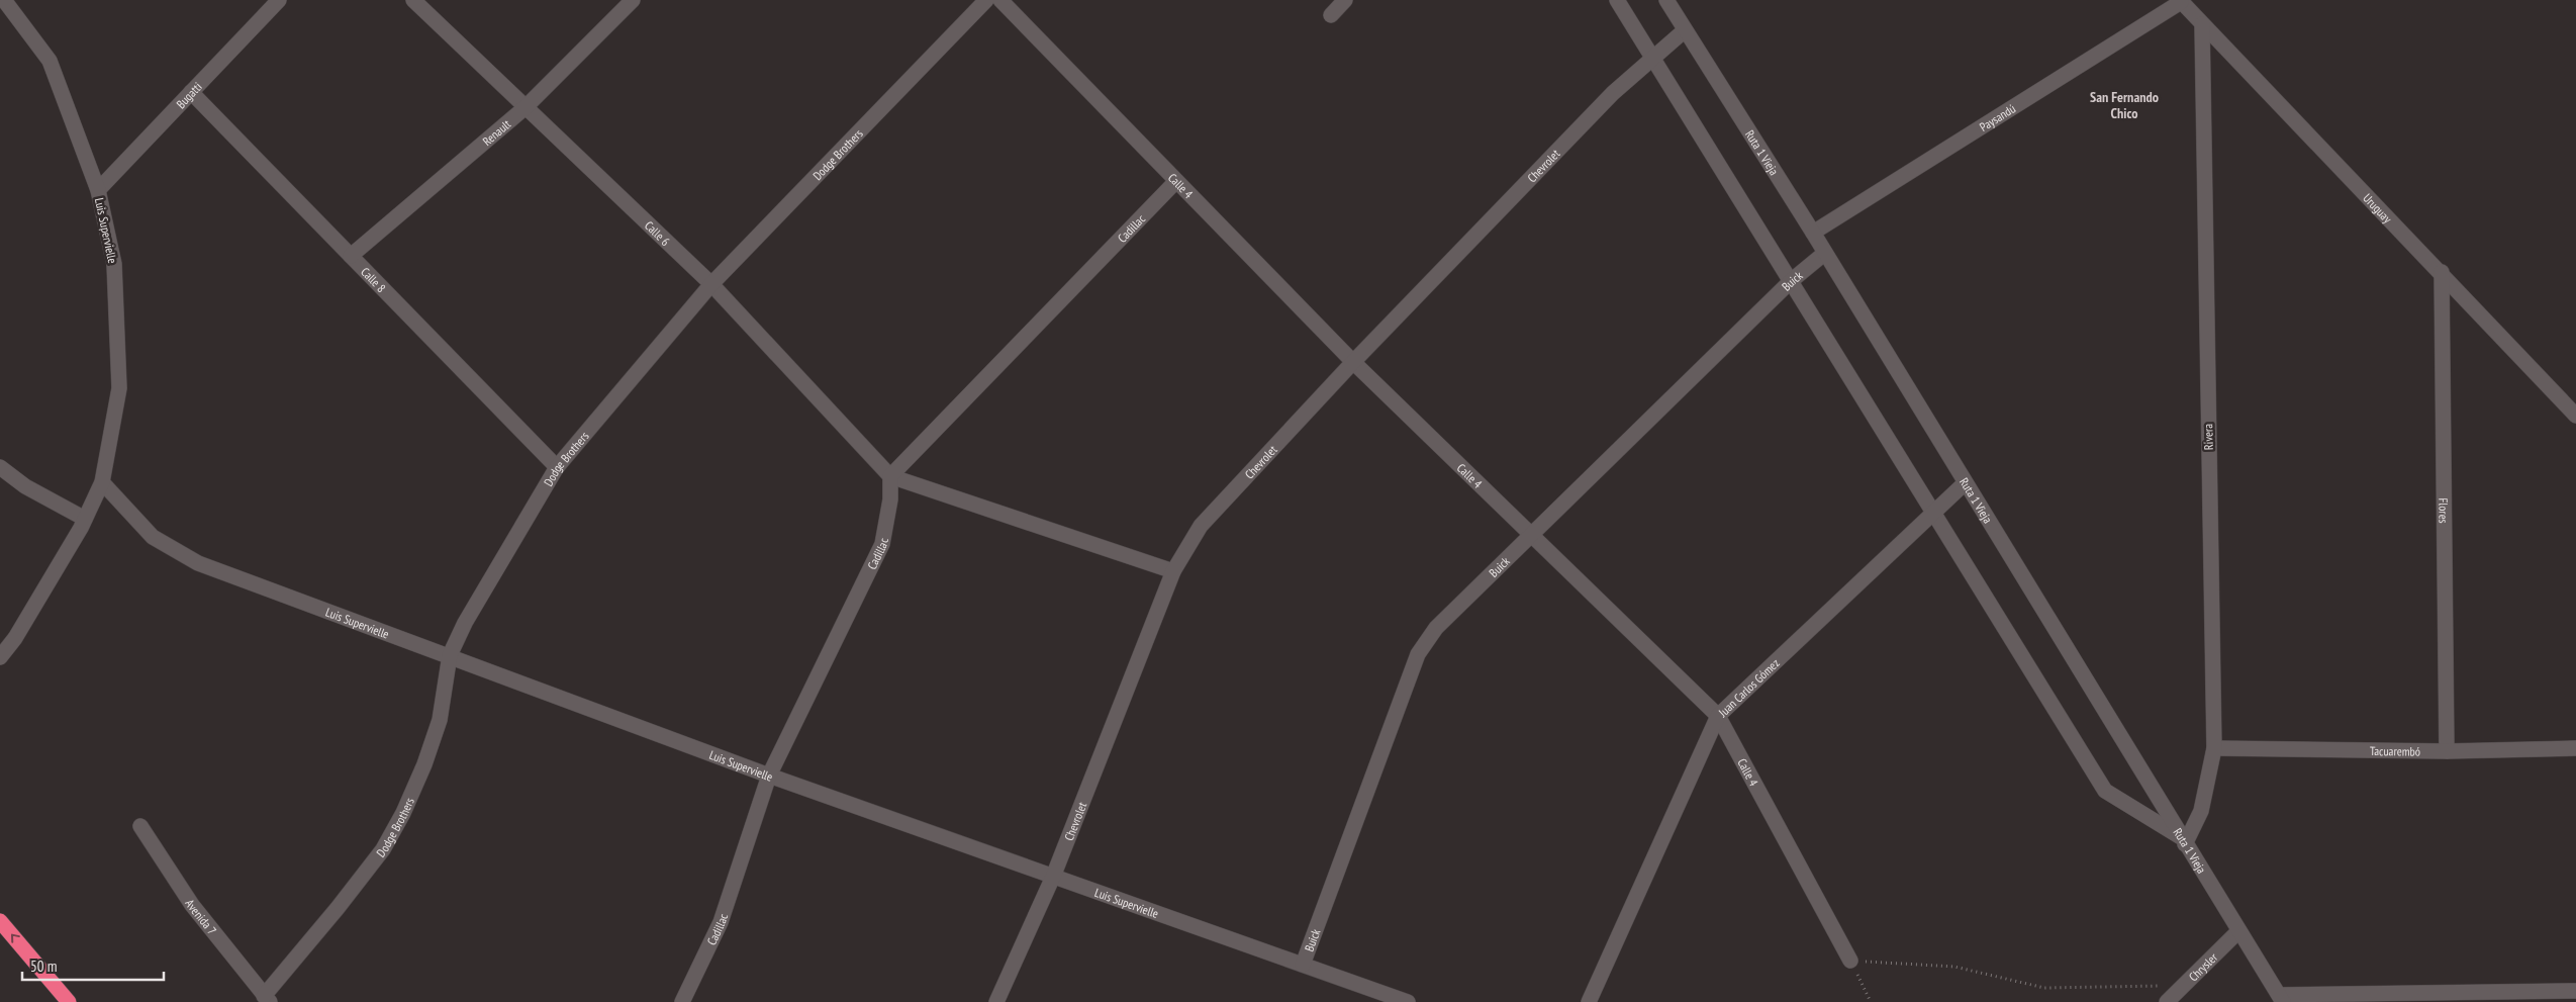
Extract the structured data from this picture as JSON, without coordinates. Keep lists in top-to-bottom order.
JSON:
{
  "streets": {
    "street": [
      "Bugatti",
      "Paysandú",
      "Renault",
      "Ruta 1 Vieja",
      "Dodge Brothers",
      "Chevrolet",
      "Calle 4",
      "Uruguay",
      "Cadillac",
      "Luis Supervielle",
      "Calle 6",
      "Buick",
      "Calle 8",
      "Rivera",
      "Flores",
      "Juan Carlos Gómez",
      "Tacuarembó",
      "Avenida 7",
      "Chrysler"
    ]
  },
  "crossings": [
    ["Bugatti", "Luis Supervielle"],
    ["Bugatti", "Calle 8"],
    ["Paysandú", "Ruta 1 Vieja"],
    ["Paysandú", "Uruguay"],
    ["Renault", "Calle 6"],
    ["Renault", "Calle 8"],
    ["Ruta 1 Vieja", "Chevrolet"],
    ["Ruta 1 Vieja", "Buick"],
    ["Ruta 1 Vieja", "Rivera"],
    ["Ruta 1 Vieja", "Juan Carlos Gómez"],
    ["Ruta 1 Vieja", "Chrysler"],
    ["Dodge Brothers", "Luis Supervielle"],
    ["Dodge Brothers", "Calle 6"],
    ["Dodge Brothers", "Calle 8"],
    ["Dodge Brothers", "Avenida 7"],
    ["Chevrolet", "Calle 4"],
    ["Chevrolet", "Luis Supervielle"],
    ["Calle 4", "Cadillac"],
    ["Calle 4", "Buick"],
    ["Calle 4", "Juan Carlos Gómez"],
    ["Uruguay", "Rivera"],
    ["Uruguay", "Flores"],
    ["Cadillac", "Luis Supervielle"],
    ["Cadillac", "Calle 6"],
    ["Luis Supervielle", "Buick"],
    ["Rivera", "Tacuarembó"],
    ["Flores", "Tacuarembó"]
  ],
  "districts": ["San Fernando Chico"],
  "scale_bar": "50 m"
}
